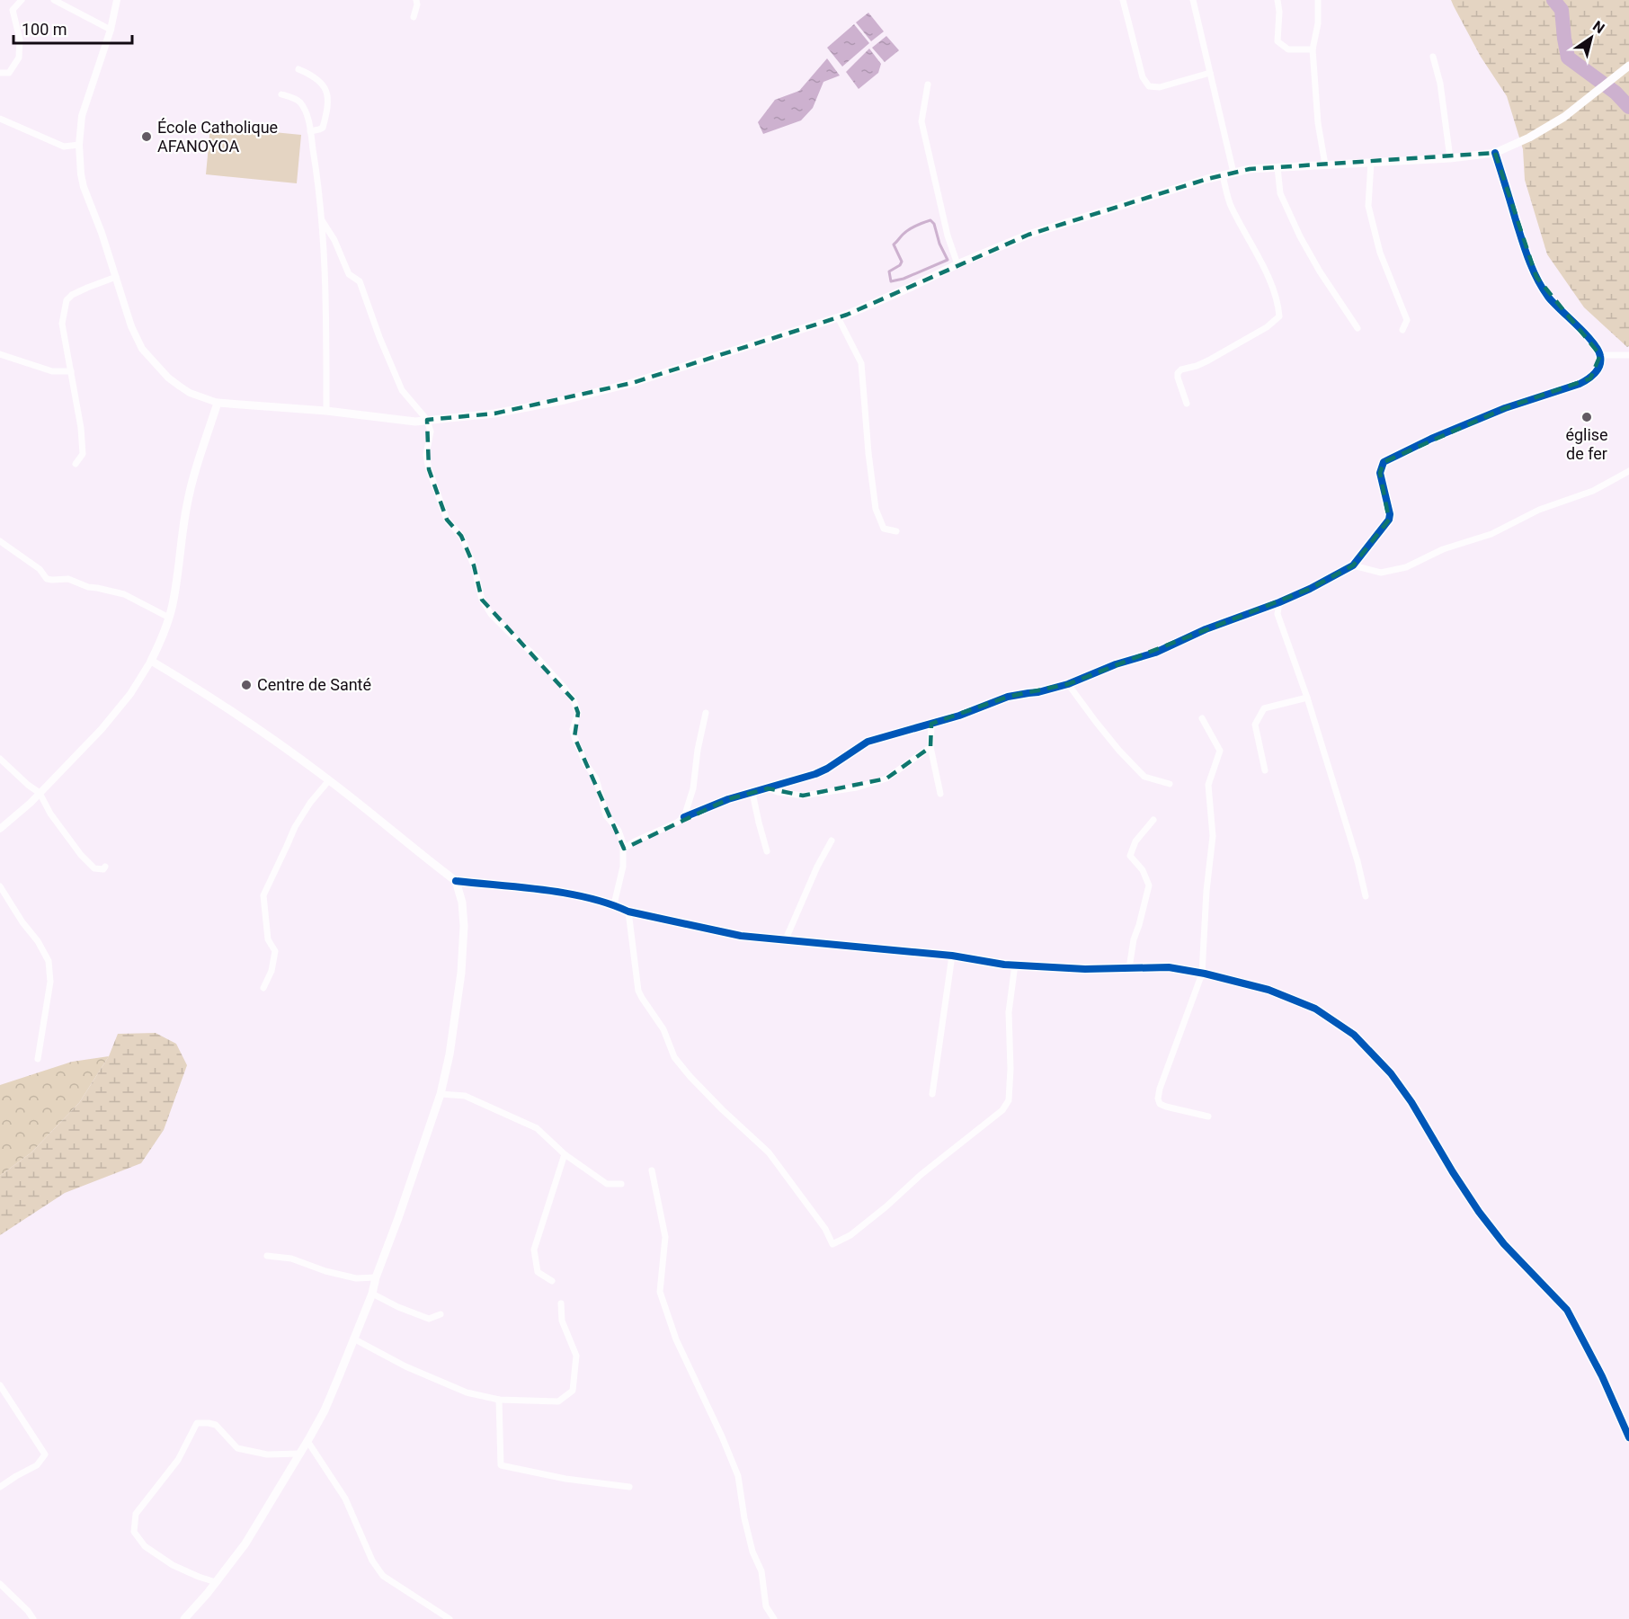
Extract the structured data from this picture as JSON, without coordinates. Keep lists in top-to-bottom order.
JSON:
{
  "places": ["École Catholique AFANOYOA", "église de fer", "Centre de Santé"],
  "scale_bar": "100 m",
  "north": "top right"
}
